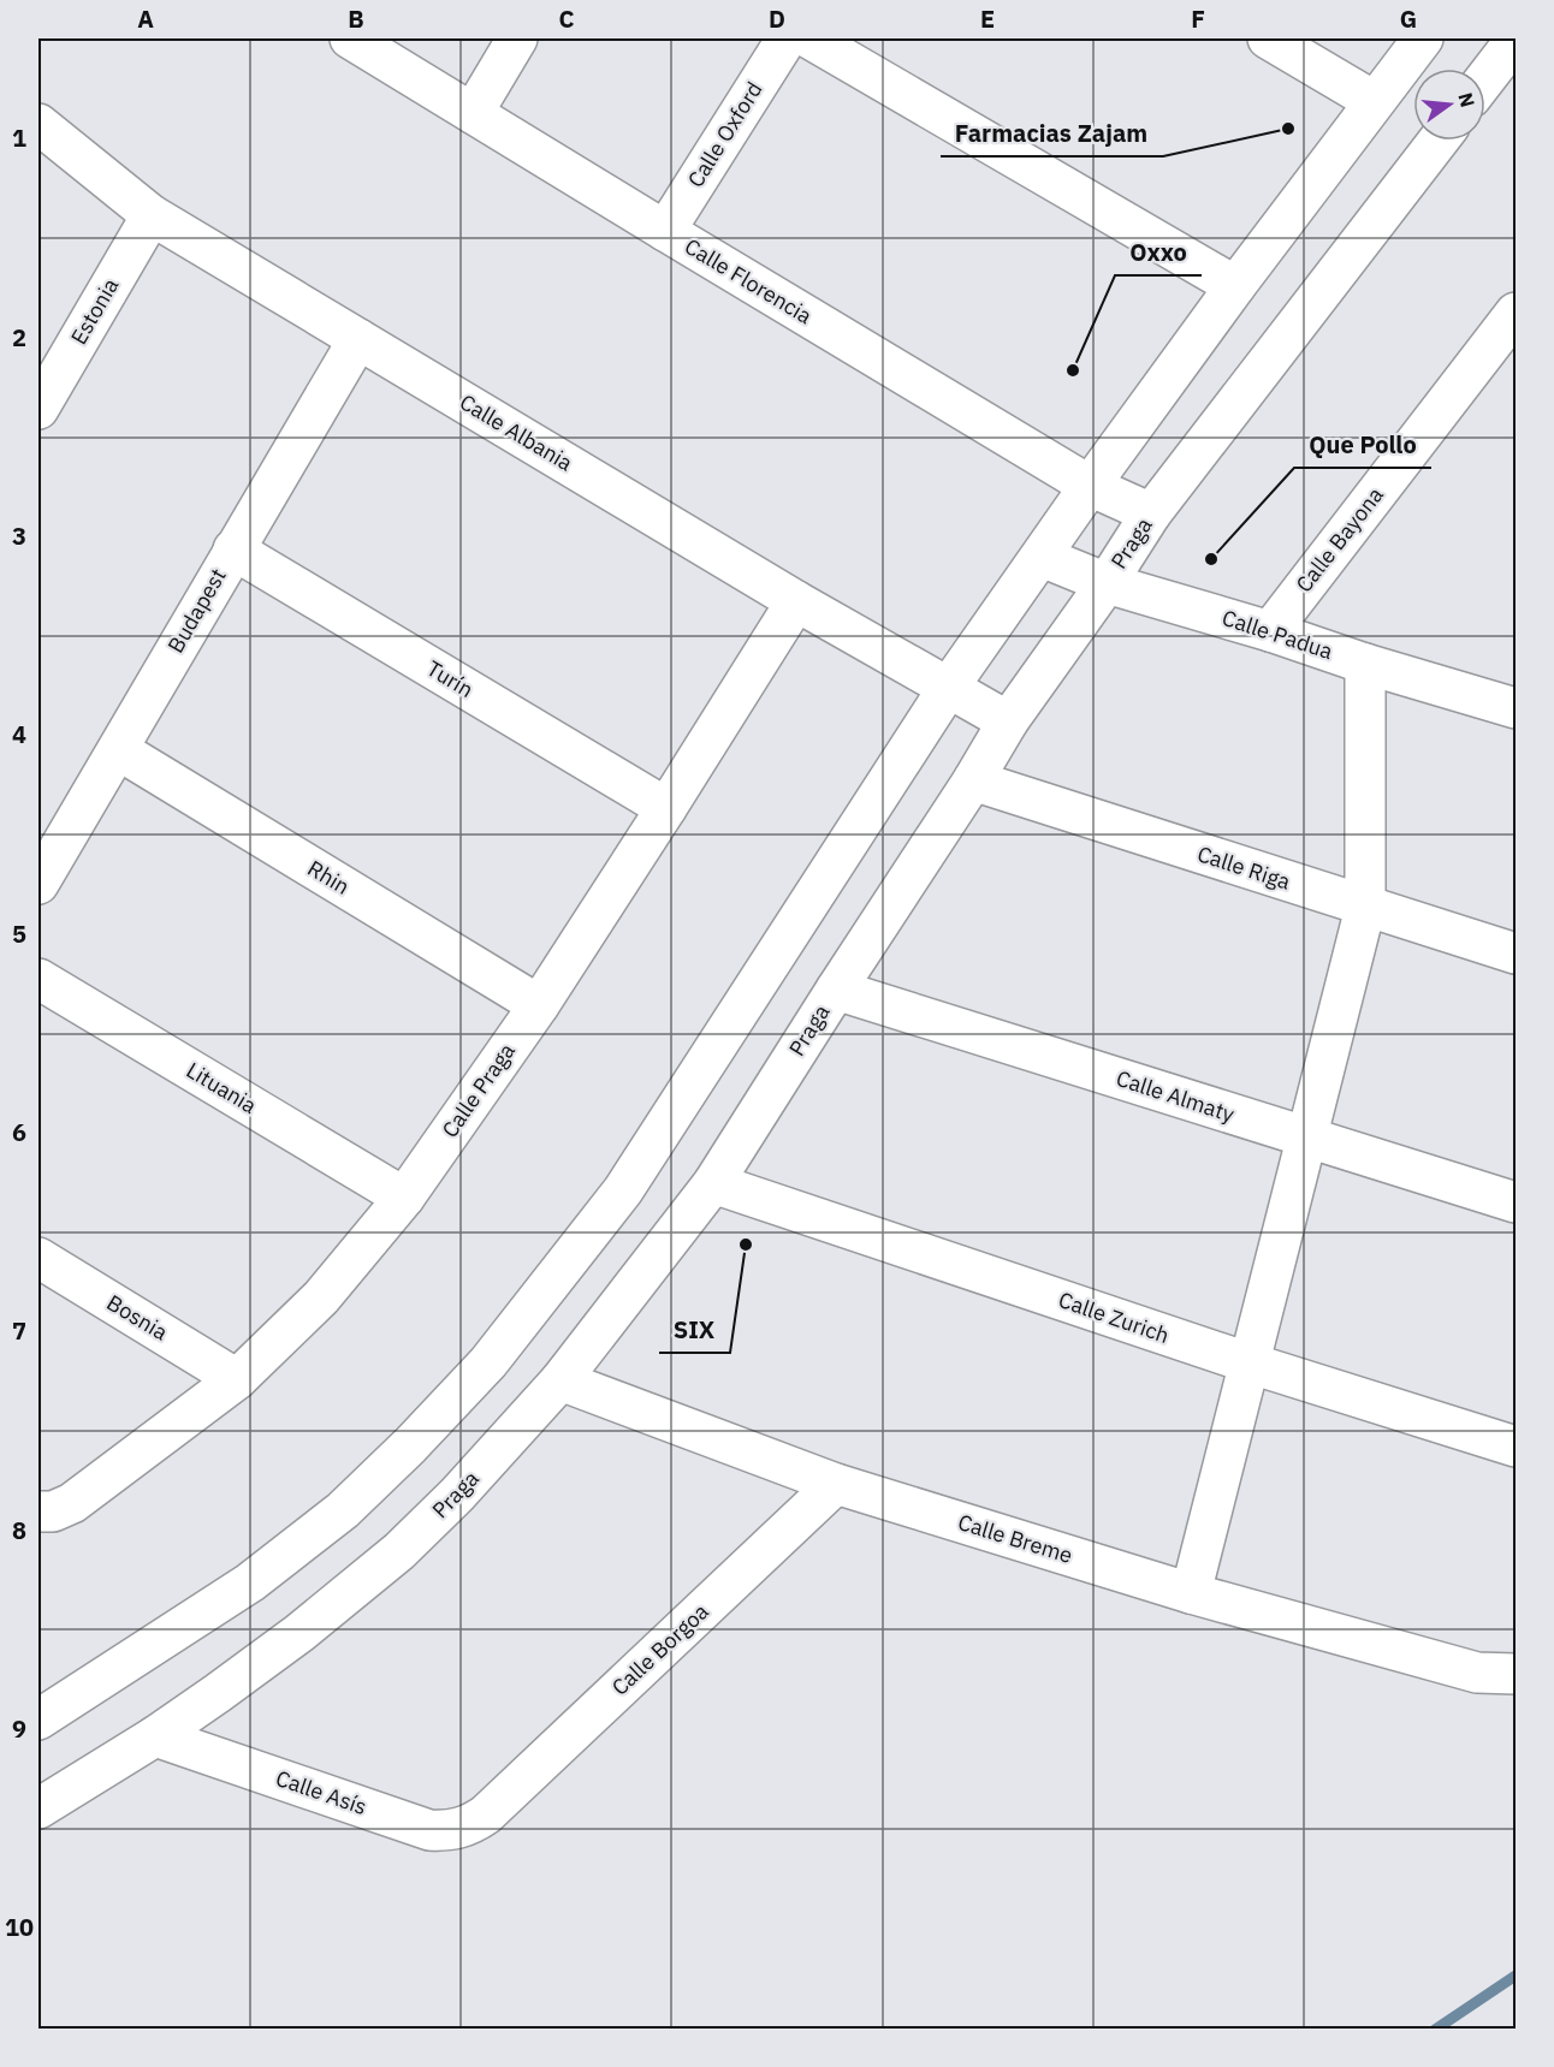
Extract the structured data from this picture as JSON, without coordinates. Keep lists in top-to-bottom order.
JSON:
{
  "streets": {
    "street": [
      "Calle Oxford",
      "Calle Florencia",
      "Estonia",
      "Calle Albania",
      "Calle Bayona",
      "Praga",
      "Budapest",
      "Calle Padua",
      "Turín",
      "Calle Riga",
      "Rhin",
      "Lituania",
      "Calle Praga",
      "Calle Almaty",
      "Bosnia",
      "Calle Zurich",
      "Calle Breme",
      "Calle Borgoa",
      "Calle Asís"
    ]
  },
  "crossings": [
    ["Calle Oxford", "Calle Florencia"],
    ["Calle Florencia", "Praga"],
    ["Estonia", "Calle Albania"],
    ["Calle Albania", "Praga"],
    ["Calle Albania", "Budapest"],
    ["Calle Albania", "Calle Praga"],
    ["Calle Bayona", "Calle Padua"],
    ["Praga", "Calle Padua"],
    ["Praga", "Calle Riga"],
    ["Praga", "Calle Almaty"],
    ["Praga", "Calle Zurich"],
    ["Praga", "Calle Breme"],
    ["Praga", "Calle Asís"],
    ["Budapest", "Turín"],
    ["Budapest", "Rhin"],
    ["Turín", "Calle Praga"],
    ["Rhin", "Calle Praga"],
    ["Lituania", "Calle Praga"],
    ["Calle Praga", "Bosnia"],
    ["Calle Breme", "Calle Borgoa"],
    ["Calle Borgoa", "Calle Asís"]
  ],
  "places": [
    "Farmacias Zajam",
    "Oxxo",
    "Que Pollo",
    "SIX"
  ],
  "north": "right",
  "grid": {
    "columns": [
      "A",
      "B",
      "C",
      "D",
      "E",
      "F",
      "G"
    ],
    "rows": [
      "1",
      "2",
      "3",
      "4",
      "5",
      "6",
      "7",
      "8",
      "9",
      "10"
    ]
  }
}
